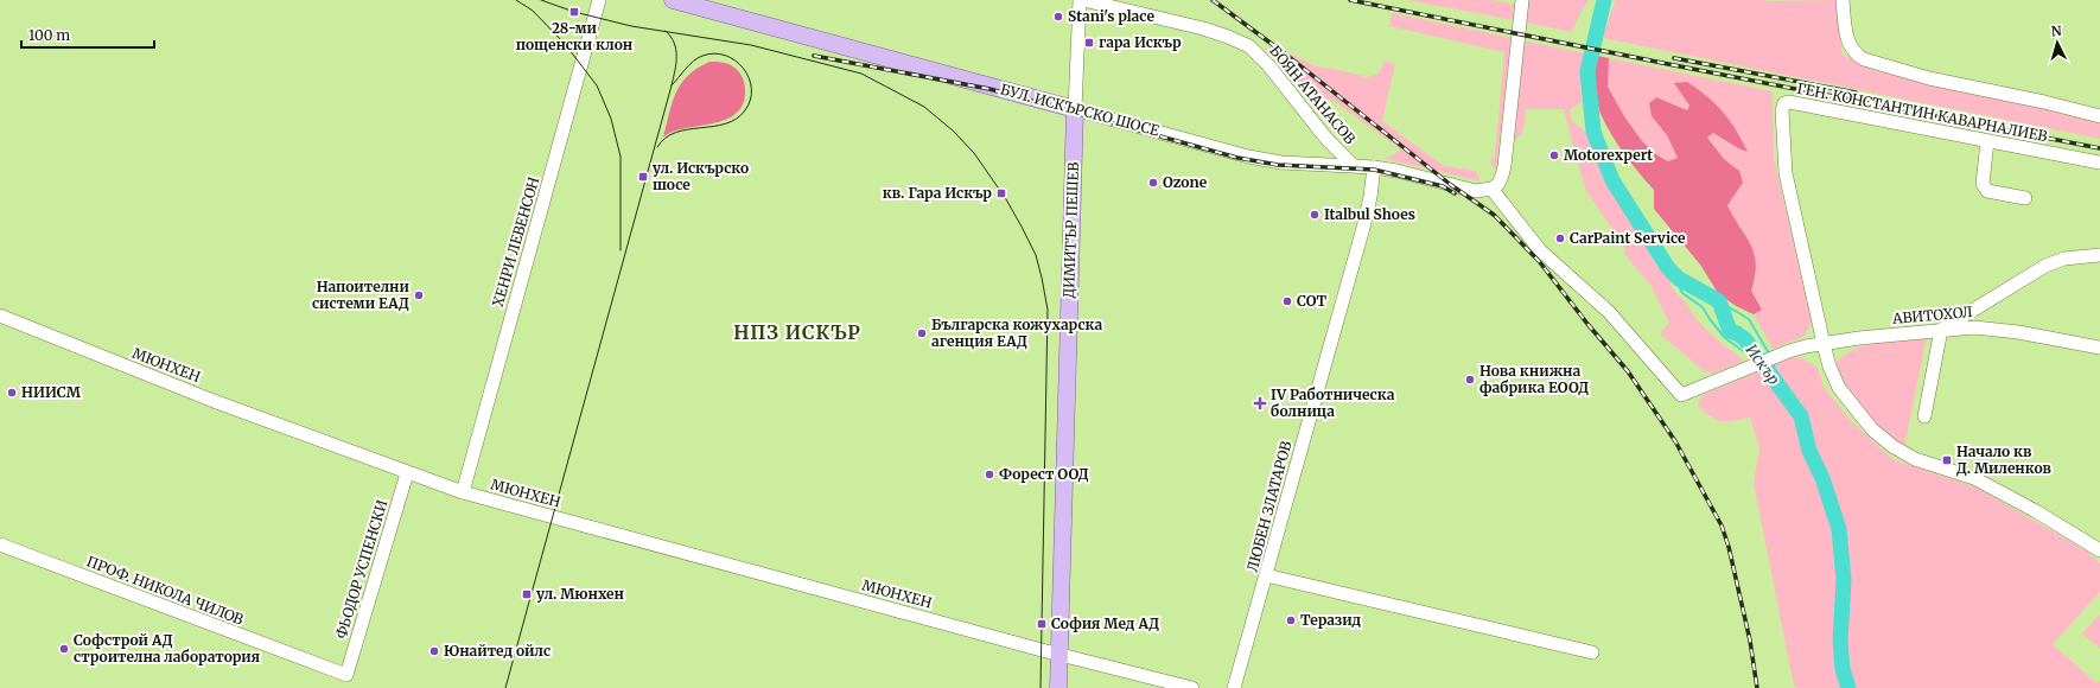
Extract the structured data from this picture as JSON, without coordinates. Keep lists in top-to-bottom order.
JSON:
{
  "streets": {
    "main road": ["БУЛ. ИСКЪРСКО ШОСЕ", "ДИМИТЪР ПЕШЕВ"],
    "street": [
      "БОЯН АТАНАСОВ",
      "ГЕН. КОНСТАНТИН КАВАРНАЛИЕВ",
      "ХЕНРИ ЛЕВЕНСОН",
      "АВИТОХОЛ",
      "МЮНХЕН",
      "ЛЮБЕН ЗЛАТАРОВ",
      "ФЬОДОР УСПЕНСКИ",
      "ПРОФ. НИКОЛА ЧИЛОВ"
    ]
  },
  "crossings": [
    ["БОЯН АТАНАСОВ", "БУЛ. ИСКЪРСКО ШОСЕ"],
    ["БУЛ. ИСКЪРСКО ШОСЕ", "ДИМИТЪР ПЕШЕВ"],
    ["БУЛ. ИСКЪРСКО ШОСЕ", "АВИТОХОЛ"],
    ["БУЛ. ИСКЪРСКО ШОСЕ", "ЛЮБЕН ЗЛАТАРОВ"],
    ["ГЕН. КОНСТАНТИН КАВАРНАЛИЕВ", "АВИТОХОЛ"],
    ["ДИМИТЪР ПЕШЕВ", "МЮНХЕН"],
    ["ХЕНРИ ЛЕВЕНСОН", "МЮНХЕН"],
    ["МЮНХЕН", "ФЬОДОР УСПЕНСКИ"],
    ["ФЬОДОР УСПЕНСКИ", "ПРОФ. НИКОЛА ЧИЛОВ"]
  ],
  "districts": ["НПЗ ИСКЪР"],
  "water": ["Искър"],
  "places": {
    "transit": [
      "28-ми пощенски клон",
      "гара Искър",
      "ул. Искърско шосе",
      "кв. Гара Искър",
      "Начало кв Д. Миленков",
      "ул. Мюнхен",
      "София Мед АД"
    ],
    "other": [
      "Stani's place",
      "Motorexpert",
      "Ozone",
      "Italbul Shoes",
      "CarPaint Service",
      "Напоителни системи ЕАД",
      "СОТ",
      "Българска кожухарска агенция ЕАД",
      "Нова книжна фабрика ЕООД",
      "НИИСМ",
      "Форест ООД",
      "Теразид",
      "Софстрой АД строителна лаборатория",
      "Юнайтед ойлс"
    ],
    "health": ["IV Работническа болница"]
  },
  "scale_bar": "100 m",
  "north": "top"
}
